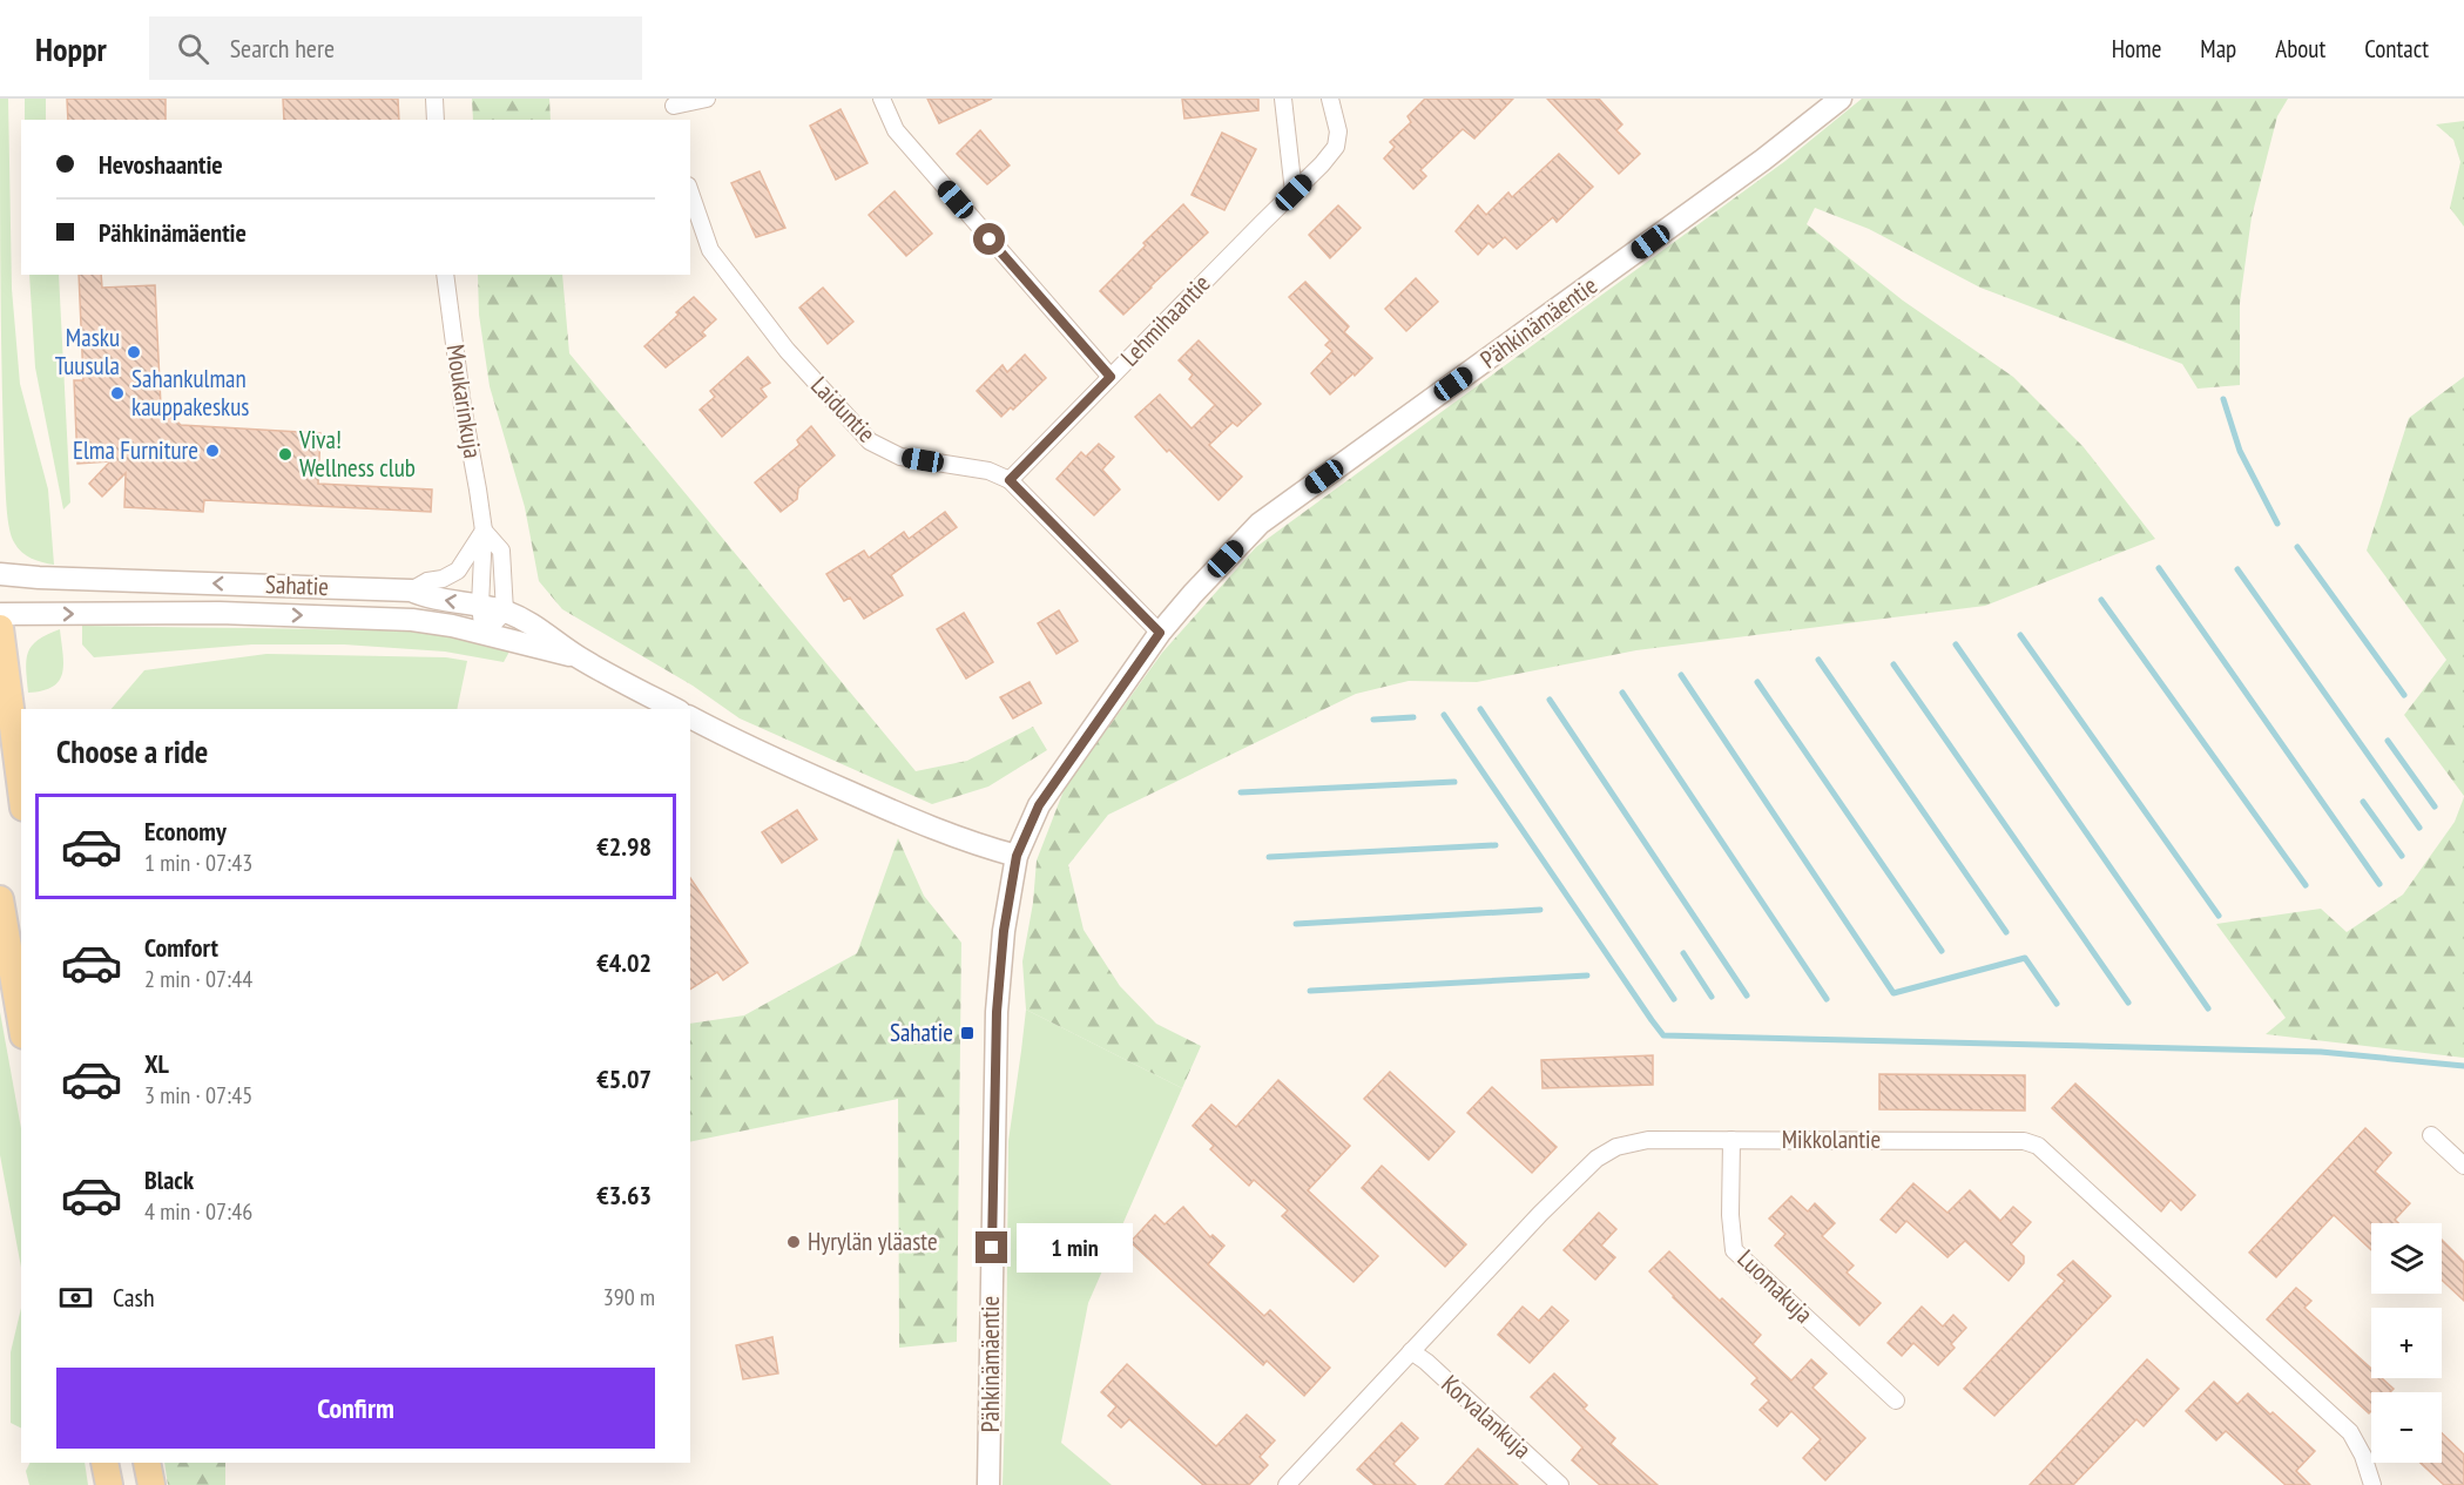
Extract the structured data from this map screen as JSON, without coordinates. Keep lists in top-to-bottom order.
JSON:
{
  "streets": {
    "street": [
      "Lehmihaantie",
      "Pähkinämäentie",
      "Moukarinkuja",
      "Laiduntie",
      "Sahatie",
      "Mikkolantie",
      "Luomakuja",
      "Korvalankuja"
    ]
  },
  "crossings": [
    ["Lehmihaantie", "Laiduntie"],
    ["Pähkinämäentie", "Laiduntie"],
    ["Moukarinkuja", "Sahatie"],
    ["Mikkolantie", "Luomakuja"],
    ["Mikkolantie", "Korvalankuja"]
  ],
  "places": {
    "other": [
      "Masku Tuusula",
      "Sahankulman kauppakeskus",
      "Elma Furniture",
      "Viva! Wellness club",
      "Hyrylän yläaste"
    ],
    "transit": ["Sahatie"]
  },
  "page": {
    "header": "Hoppr",
    "search": "Search here",
    "nav": [
      "Home",
      "Map",
      "About",
      "Contact"
    ],
    "banner": ["Hevoshaantie", "Pähkinämäentie"],
    "heading": "Choose a ride",
    "list": [
      {
        "name": "Economy",
        "note": "1 min · 07:43",
        "value": "€2.98"
      },
      {
        "name": "Comfort",
        "note": "2 min · 07:44",
        "value": "€4.02"
      },
      {
        "name": "XL",
        "note": "3 min · 07:45",
        "value": "€5.07"
      },
      {
        "name": "Black",
        "note": "4 min · 07:46",
        "value": "€3.63"
      }
    ],
    "map_buttons": ["+", "−"],
    "bubble": "1 min",
    "pay": ["Cash", "390 m"],
    "buttons": "Confirm"
  }
}
